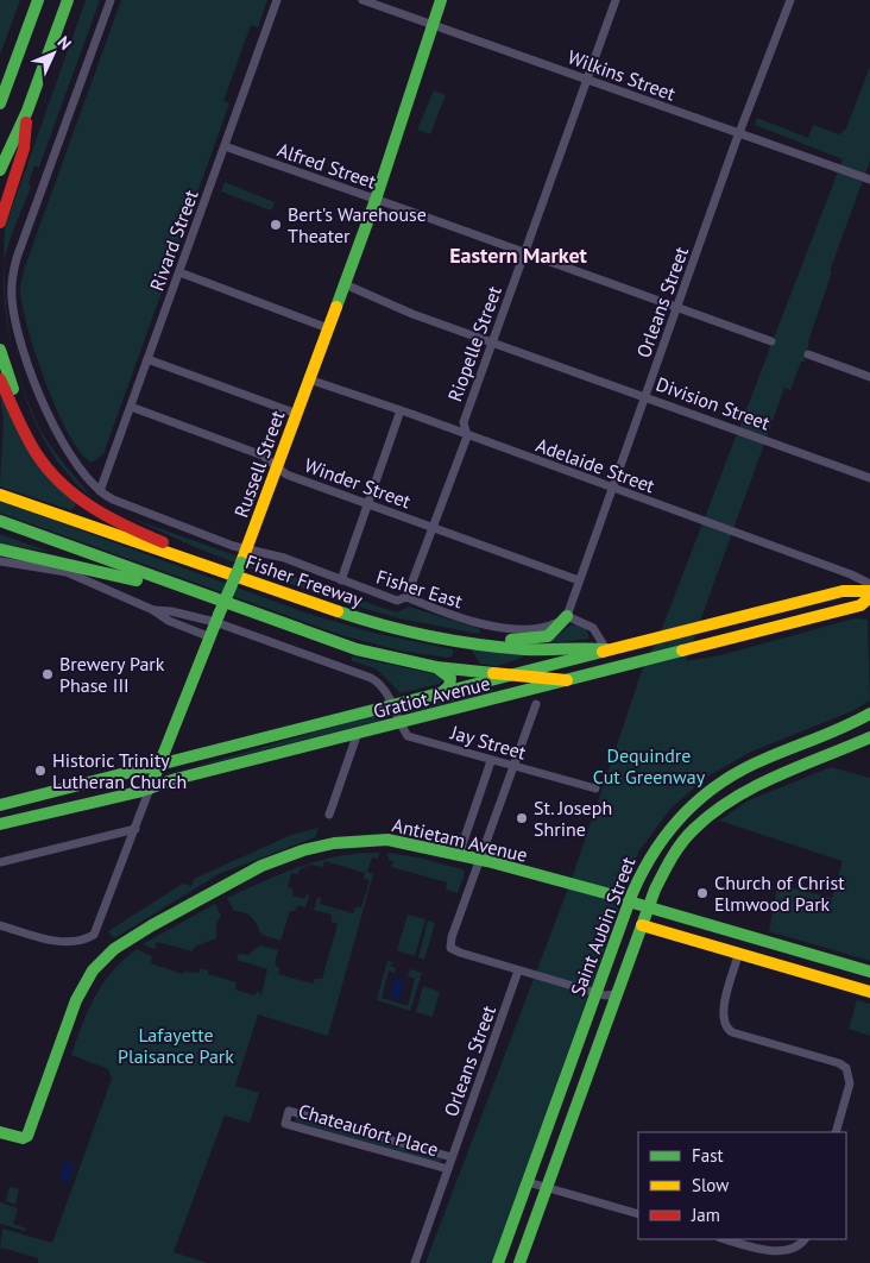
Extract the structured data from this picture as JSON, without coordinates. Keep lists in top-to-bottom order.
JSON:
{
  "streets": {
    "main road": [
      "Russell Street",
      "Fisher Freeway",
      "Gratiot Avenue",
      "Antietam Avenue",
      "Saint Aubin Street"
    ],
    "street": [
      "Wilkins Street",
      "Alfred Street",
      "Rivard Street",
      "Orleans Street",
      "Riopelle Street",
      "Division Street",
      "Adelaide Street",
      "Winder Street",
      "Fisher East",
      "Jay Street",
      "Chateaufort Place"
    ]
  },
  "crossings": [
    ["Wilkins Street", "Orleans Street"],
    ["Wilkins Street", "Riopelle Street"],
    ["Wilkins Street", "Russell Street"],
    ["Alfred Street", "Rivard Street"],
    ["Alfred Street", "Orleans Street"],
    ["Alfred Street", "Riopelle Street"],
    ["Alfred Street", "Russell Street"],
    ["Rivard Street", "Winder Street"],
    ["Rivard Street", "Fisher East"],
    ["Orleans Street", "Division Street"],
    ["Orleans Street", "Adelaide Street"],
    ["Orleans Street", "Winder Street"],
    ["Orleans Street", "Fisher East"],
    ["Orleans Street", "Chateaufort Place"],
    ["Riopelle Street", "Division Street"],
    ["Riopelle Street", "Adelaide Street"],
    ["Riopelle Street", "Winder Street"],
    ["Riopelle Street", "Fisher East"],
    ["Division Street", "Russell Street"],
    ["Russell Street", "Adelaide Street"],
    ["Russell Street", "Winder Street"],
    ["Russell Street", "Fisher East"],
    ["Russell Street", "Gratiot Avenue"],
    ["Russell Street", "Jay Street"],
    ["Fisher Freeway", "Gratiot Avenue"],
    ["Gratiot Avenue", "Jay Street"],
    ["Antietam Avenue", "Saint Aubin Street"]
  ],
  "districts": ["Eastern Market"],
  "parks": ["Dequindre Cut Greenway", "Lafayette Plaisance Park"],
  "places": [
    "Bert's Warehouse Theater",
    "Brewery Park Phase III",
    "Historic Trinity Lutheran Church",
    "St. Joseph Shrine",
    "Church of Christ Elmwood Park"
  ],
  "legend": ["Fast", "Slow", "Jam"],
  "north": "top right"
}
